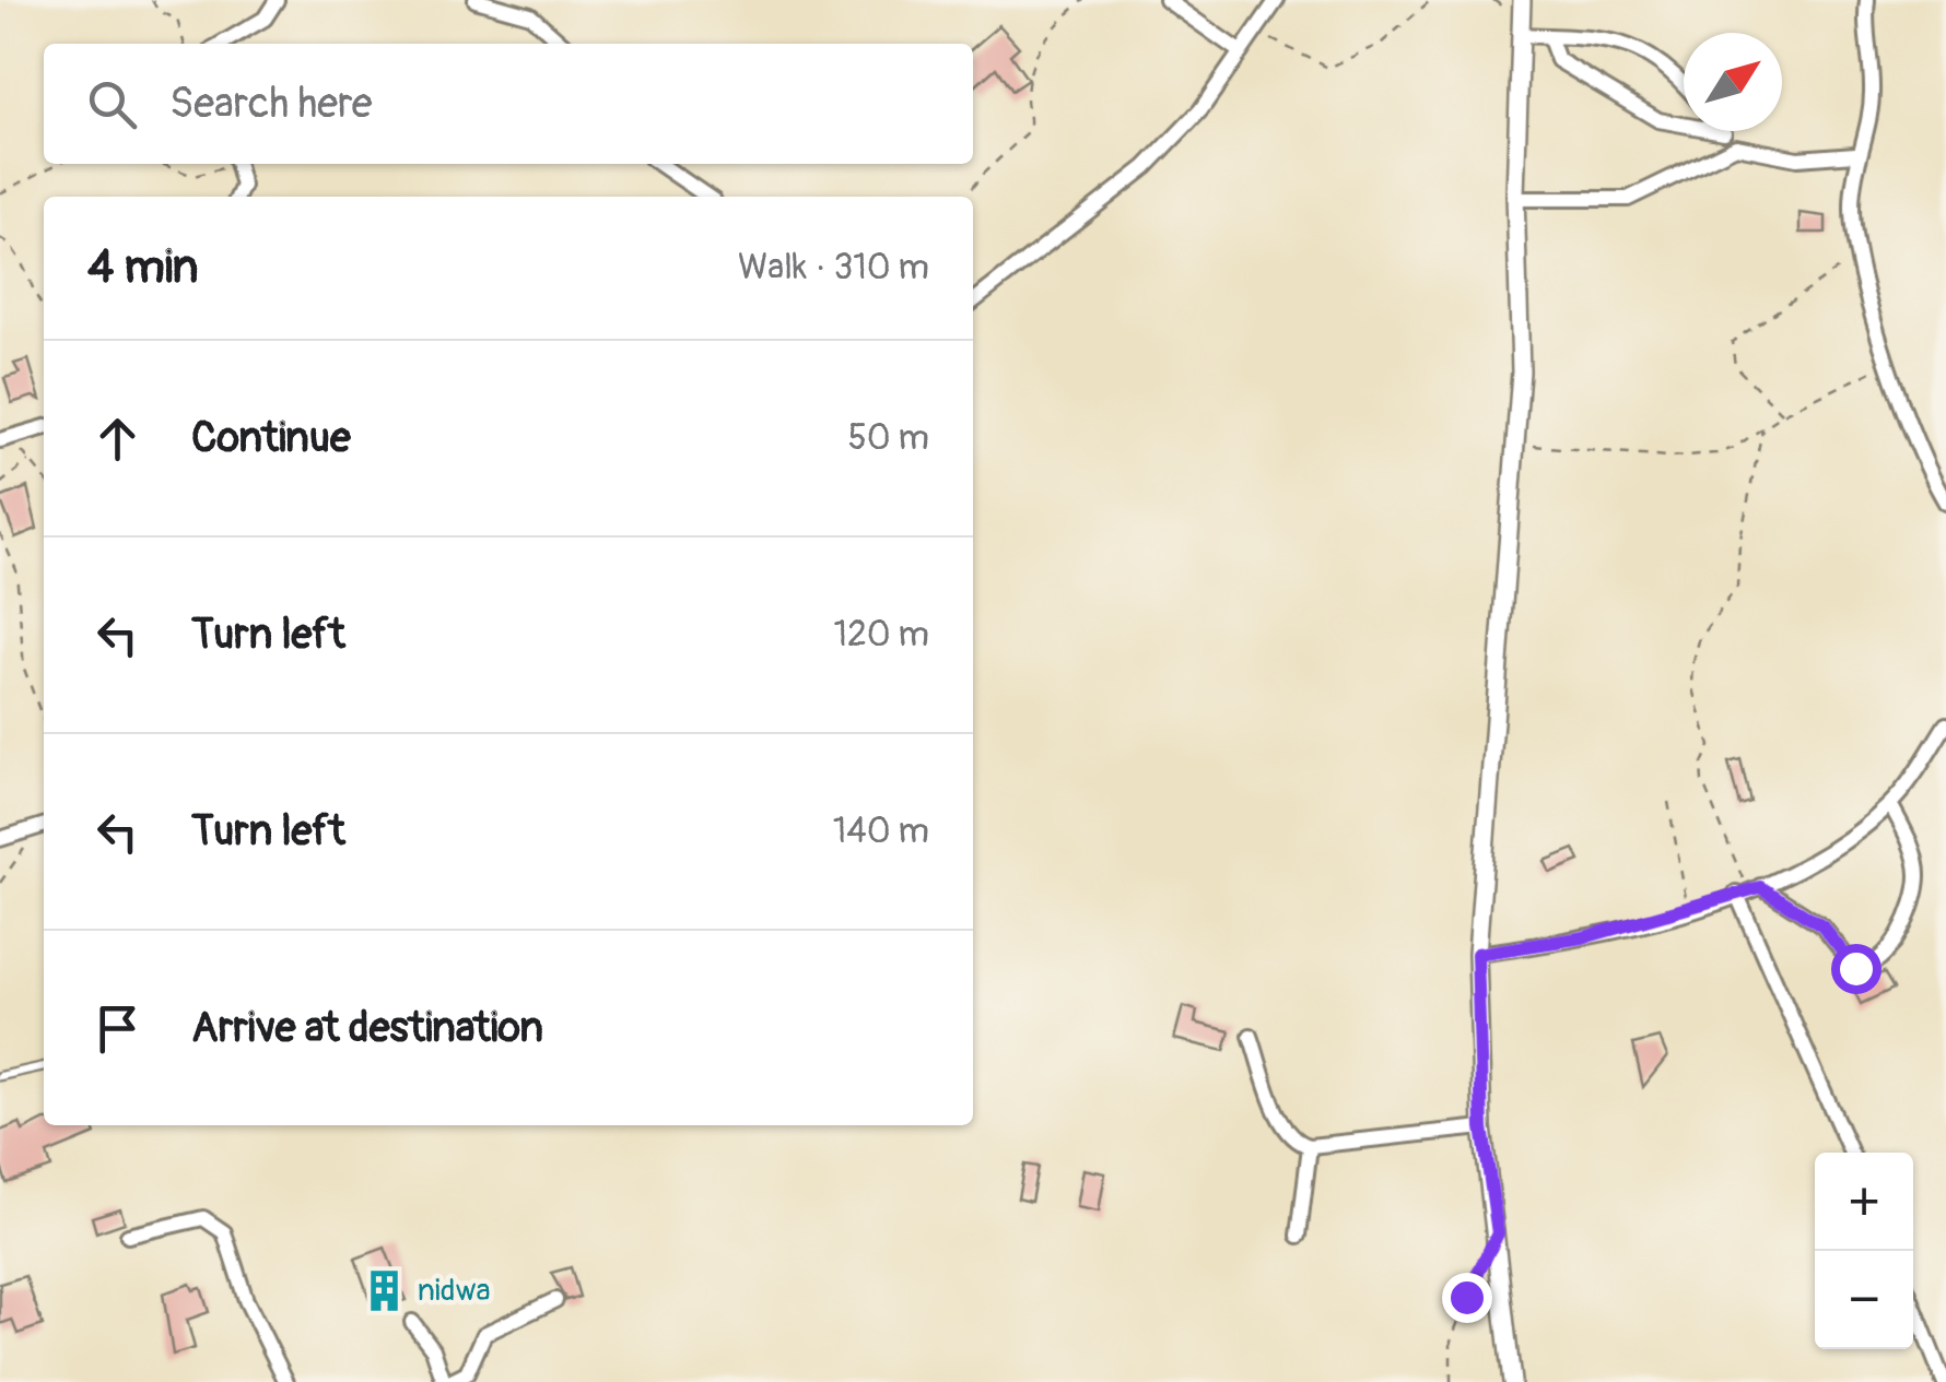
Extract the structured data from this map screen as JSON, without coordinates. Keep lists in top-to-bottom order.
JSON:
{
  "places": {
    "building": ["nidwa"]
  },
  "north": "top right",
  "page": {
    "search": "Search here",
    "heading": ["4 min", "Walk · 310 m"],
    "list": [
      ["Continue", "50 m"],
      ["Turn left", "120 m"],
      ["Turn left", "140 m"],
      "Arrive at destination"
    ],
    "map_buttons": ["+", "−"]
  }
}
